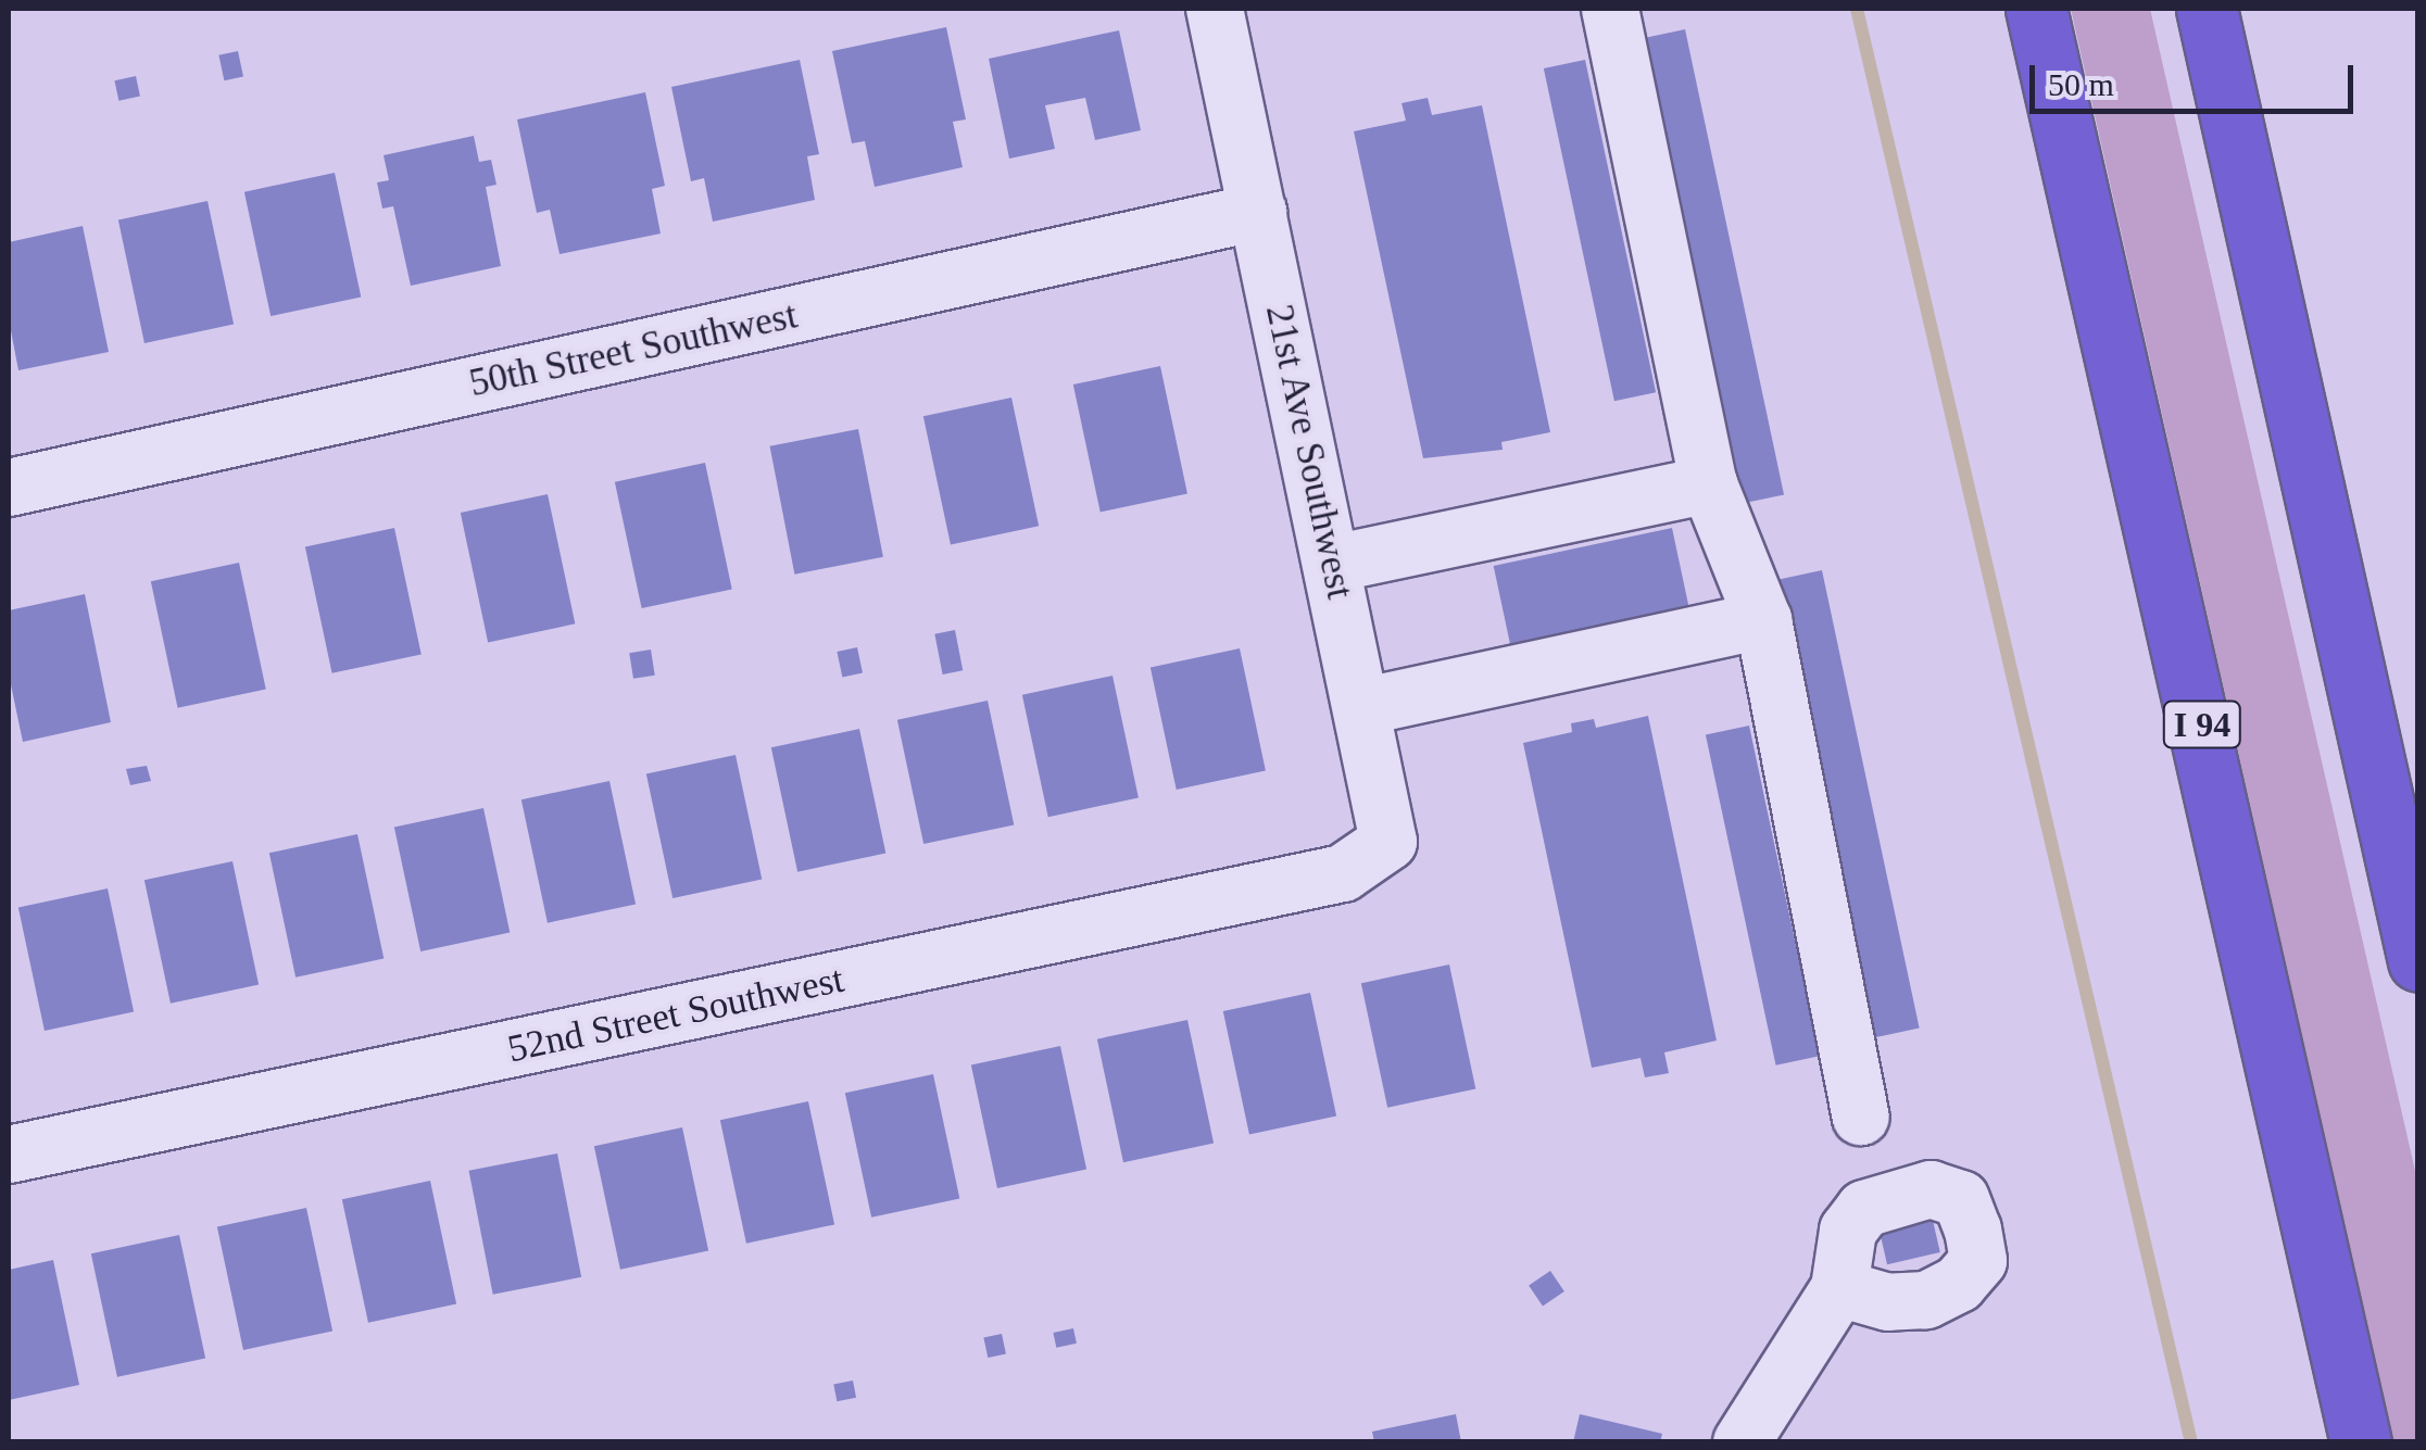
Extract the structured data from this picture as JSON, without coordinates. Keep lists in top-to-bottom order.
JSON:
{
  "streets": {
    "highway": ["I 94"],
    "street": ["50th Street Southwest", "21st Ave Southwest", "52nd Street Southwest"]
  },
  "crossings": [
    ["50th Street Southwest", "21st Ave Southwest"],
    ["21st Ave Southwest", "52nd Street Southwest"]
  ],
  "scale_bar": "50 m"
}
